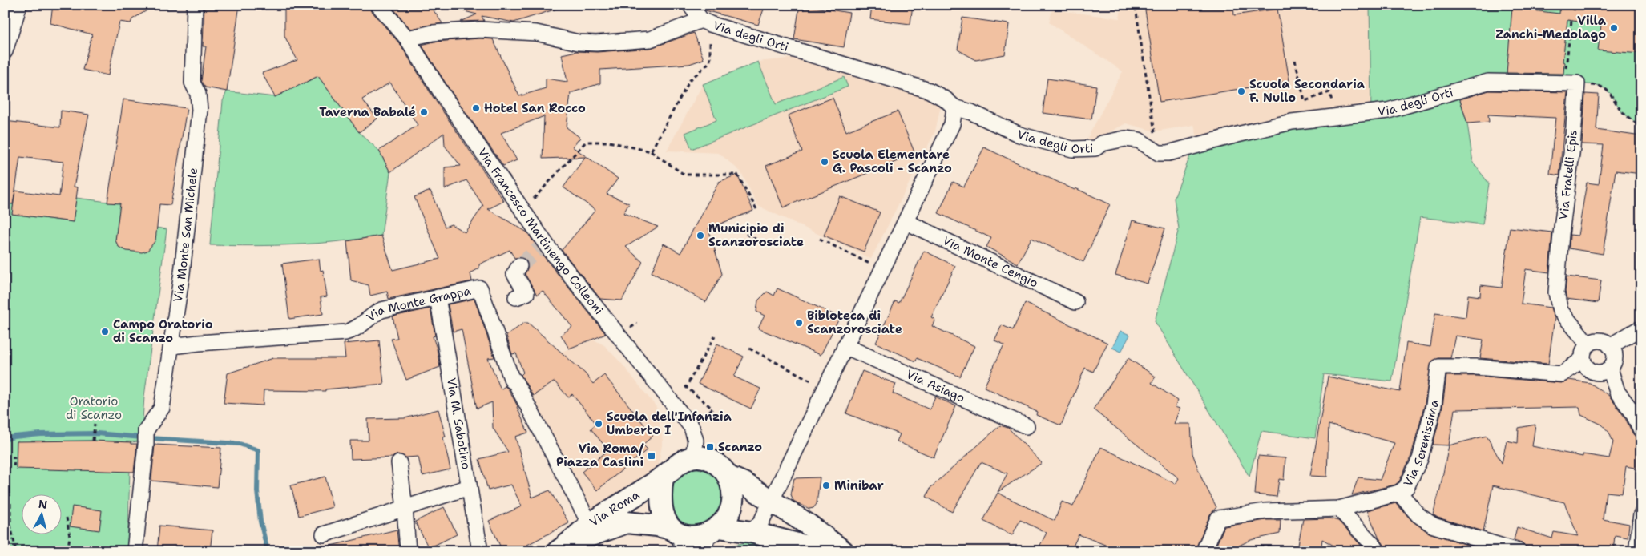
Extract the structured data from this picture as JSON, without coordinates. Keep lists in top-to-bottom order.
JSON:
{
  "streets": {
    "street": [
      "Via degli Orti",
      "Via Fratelli Epis",
      "Via Francesco Martinengo Colleoni",
      "Via Monte San Michele",
      "Via Monte Cengio",
      "Via Monte Grappa",
      "Via Asiago",
      "Via M. Sabotino",
      "Via Serenissima",
      "Via Roma"
    ]
  },
  "crossings": [
    ["Via degli Orti", "Via Fratelli Epis"],
    ["Via Fratelli Epis", "Via Serenissima"],
    ["Via Francesco Martinengo Colleoni", "Via Roma"],
    ["Via Monte San Michele", "Via Monte Grappa"],
    ["Via Monte Grappa", "Via M. Sabotino"],
    ["Via Monte Grappa", "Via Roma"]
  ],
  "parks": ["Oratorio di Scanzo"],
  "places": {
    "other": [
      "Villa Zanchi-Medolago",
      "Scuola Secondaria F. Nullo",
      "Hotel San Rocco",
      "Taverna Babalé",
      "Scuola Elementare G. Pascoli - Scanzo",
      "Municipio di Scanzorosciate",
      "Bibloteca di Scanzorosciate",
      "Campo Oratorio di Scanzo",
      "Scuola dell'Infanzia Umberto I",
      "Minibar"
    ],
    "transit": ["Scanzo", "Via Roma/ Piazza Caslini"]
  },
  "north": "top"
}
